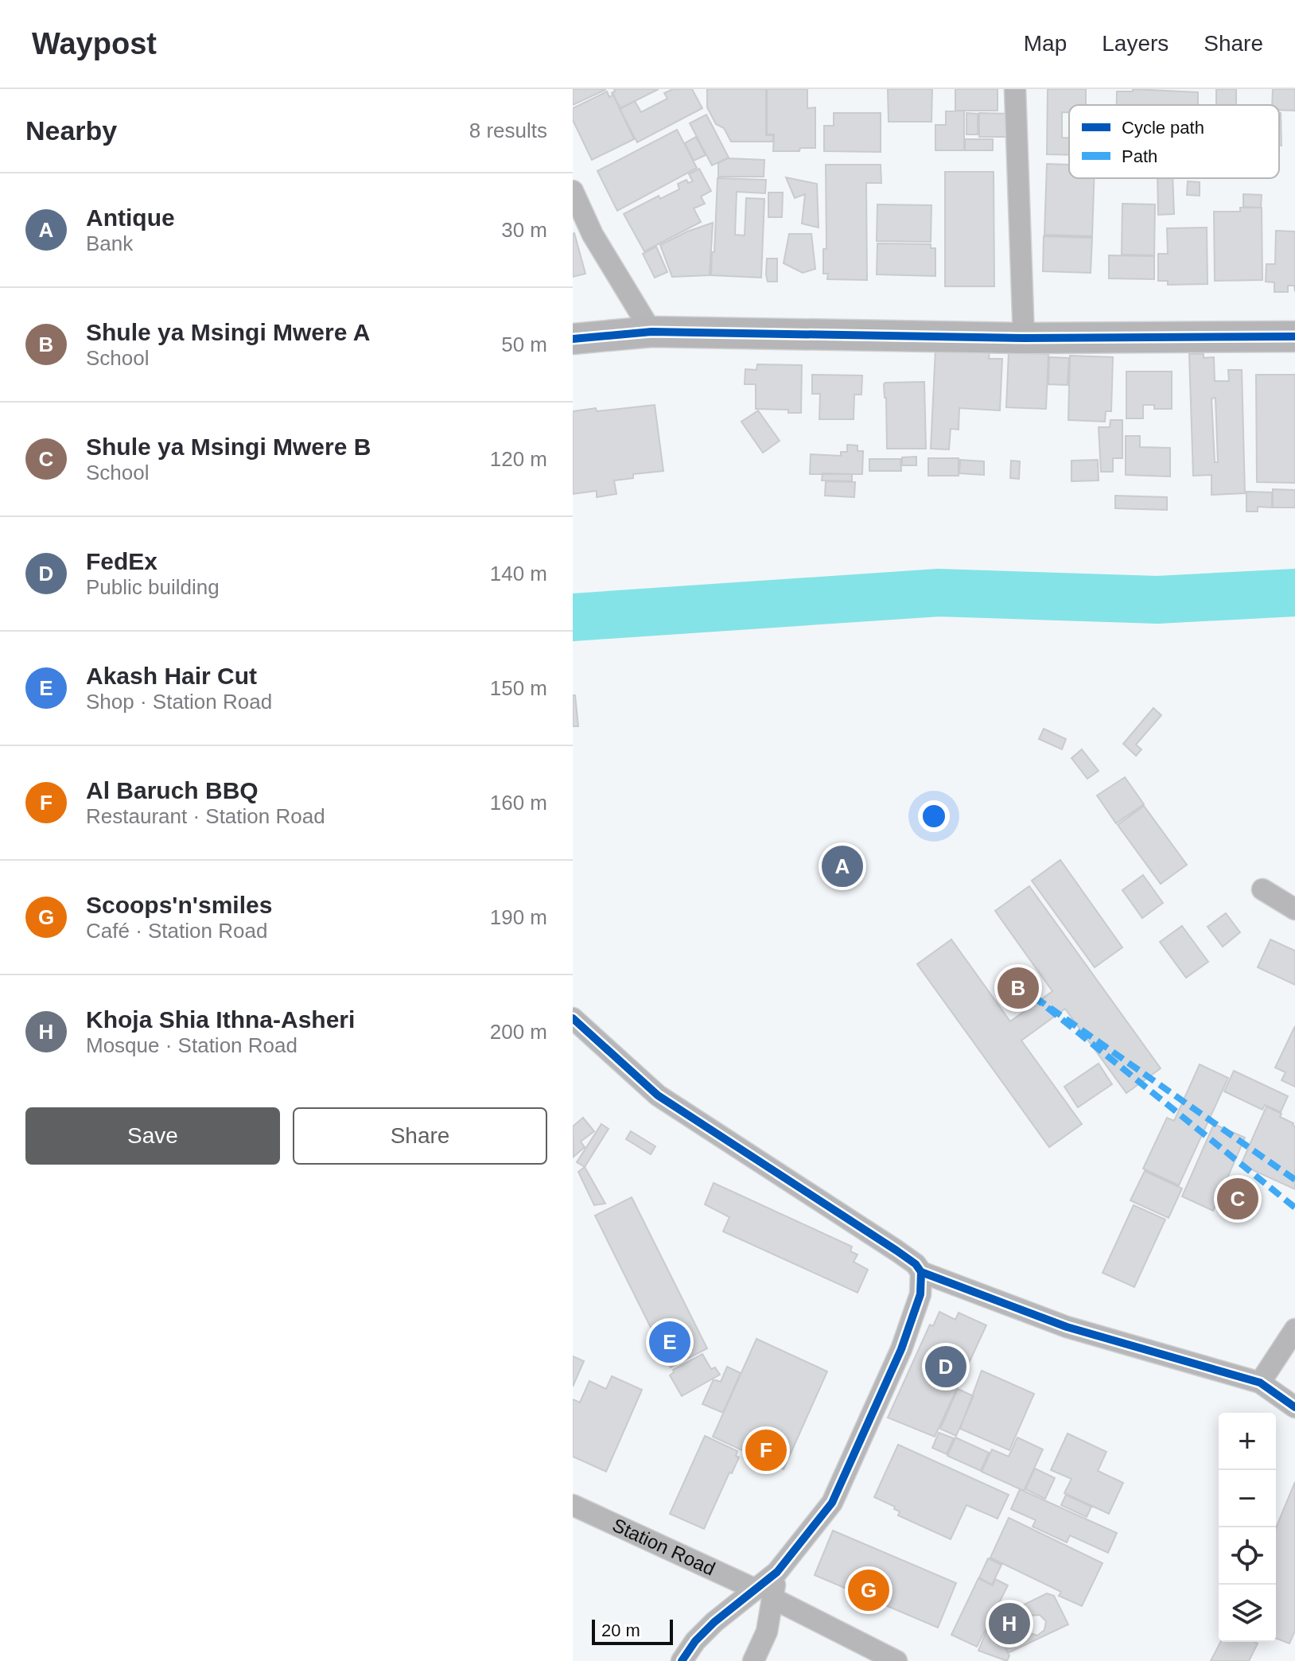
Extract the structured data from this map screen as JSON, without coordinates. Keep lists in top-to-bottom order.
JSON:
{
  "streets": {
    "street": ["Station Road"]
  },
  "legend": ["Cycle path", "Path"],
  "scale_bar": "20 m",
  "page": {
    "header": "Waypost",
    "nav": ["Map", "Layers", "Share"],
    "heading": ["Nearby", "8 results"],
    "list": [
      {
        "mark": "A",
        "name": "Antique",
        "note": "Bank",
        "value": "30 m"
      },
      {
        "mark": "B",
        "name": "Shule ya Msingi Mwere A",
        "note": "School",
        "value": "50 m"
      },
      {
        "mark": "C",
        "name": "Shule ya Msingi Mwere B",
        "note": "School",
        "value": "120 m"
      },
      {
        "mark": "D",
        "name": "FedEx",
        "note": "Public building",
        "value": "140 m"
      },
      {
        "mark": "E",
        "name": "Akash Hair Cut",
        "note": "Shop · Station Road",
        "value": "150 m"
      },
      {
        "mark": "F",
        "name": "Al Baruch BBQ",
        "note": "Restaurant · Station Road",
        "value": "160 m"
      },
      {
        "mark": "G",
        "name": "Scoops'n'smiles",
        "note": "Café · Station Road",
        "value": "190 m"
      },
      {
        "mark": "H",
        "name": "Khoja Shia Ithna-Asheri",
        "note": "Mosque · Station Road",
        "value": "200 m"
      }
    ],
    "pins": [
      "A",
      "B",
      "C",
      "E",
      "D",
      "F",
      "G",
      "H"
    ],
    "buttons": ["Save", "Share"],
    "map_buttons": ["+", "−"],
    "scale": "20 m"
  }
}
